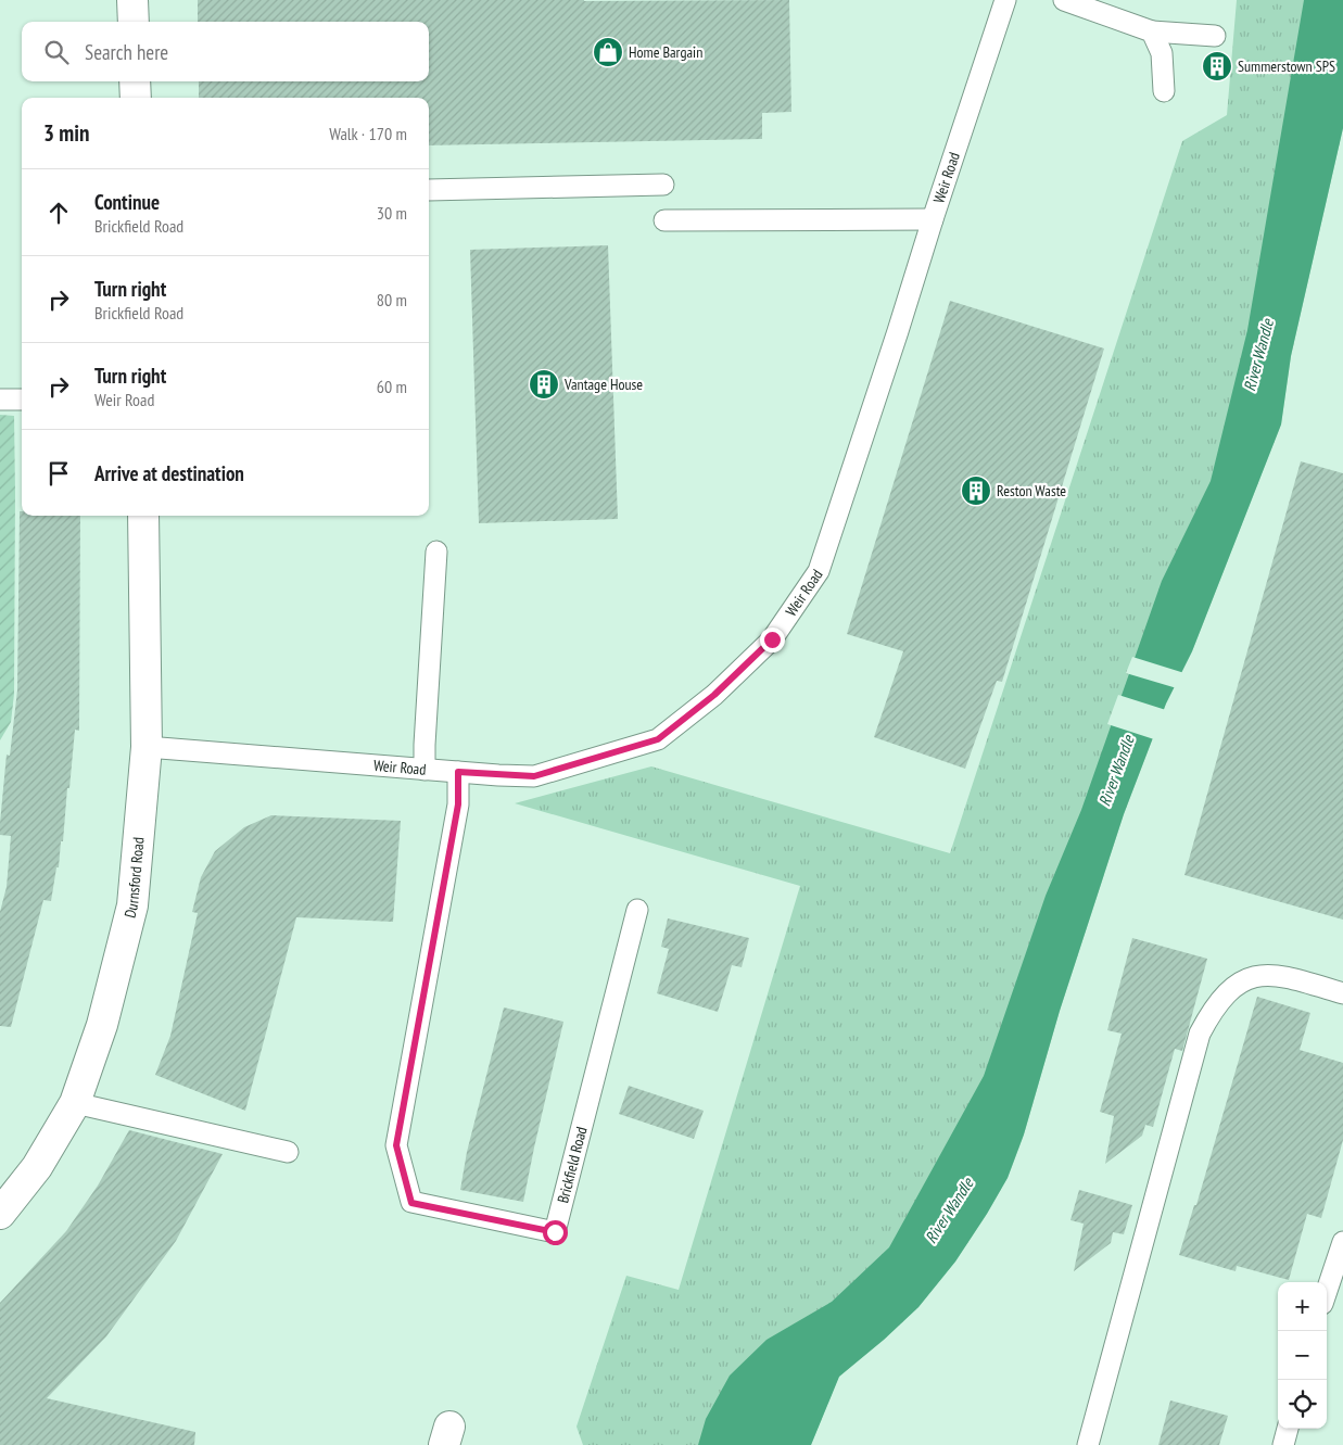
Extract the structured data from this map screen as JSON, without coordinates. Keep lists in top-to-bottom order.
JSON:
{
  "streets": {
    "main road": ["Durnsford Road"],
    "lane": ["Weir Road", "Brickfield Road"]
  },
  "crossings": [
    ["Weir Road", "Durnsford Road"],
    ["Weir Road", "Brickfield Road"]
  ],
  "water": ["River Wandle"],
  "places": {
    "shop": ["Home Bargain"],
    "building": ["Summerstown SPS", "Vantage House", "Reston Waste"]
  },
  "page": {
    "search": "Search here",
    "heading": ["3 min", "Walk · 170 m"],
    "list": [
      ["Continue", "Brickfield Road", "30 m"],
      ["Turn right", "Brickfield Road", "80 m"],
      ["Turn right", "Weir Road", "60 m"],
      "Arrive at destination"
    ],
    "map_buttons": ["+", "−"]
  }
}
